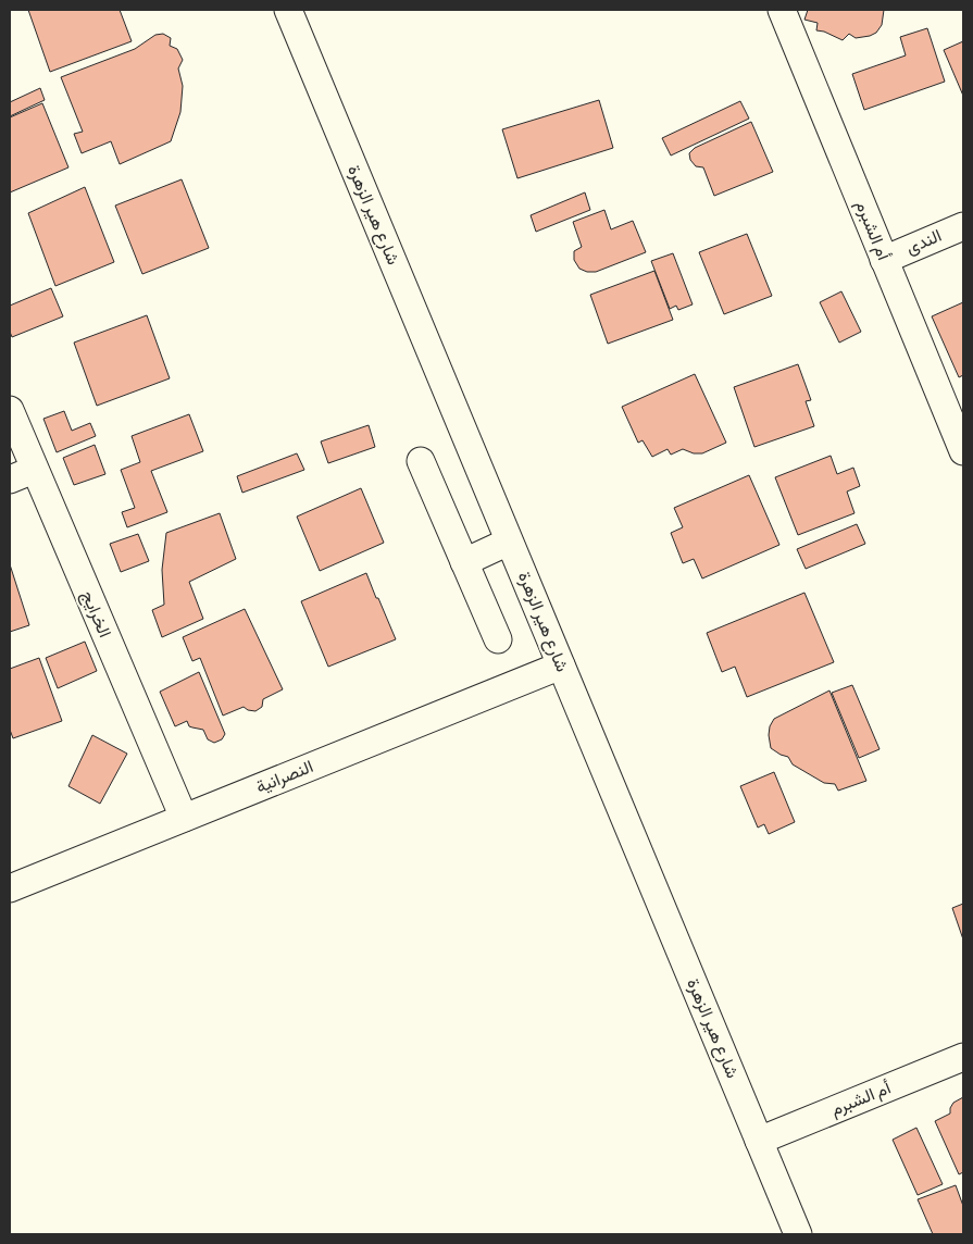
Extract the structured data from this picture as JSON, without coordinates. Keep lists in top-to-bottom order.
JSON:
{
  "streets": {
    "street": [
      "شارع هير الزهرة",
      "أم الشبرم",
      "الندى",
      "الخرايج",
      "النصرانية"
    ]
  },
  "crossings": [
    ["شارع هير الزهرة", "أم الشبرم"],
    ["شارع هير الزهرة", "النصرانية"],
    ["أم الشبرم", "الندى"],
    ["الخرايج", "النصرانية"]
  ]
}
